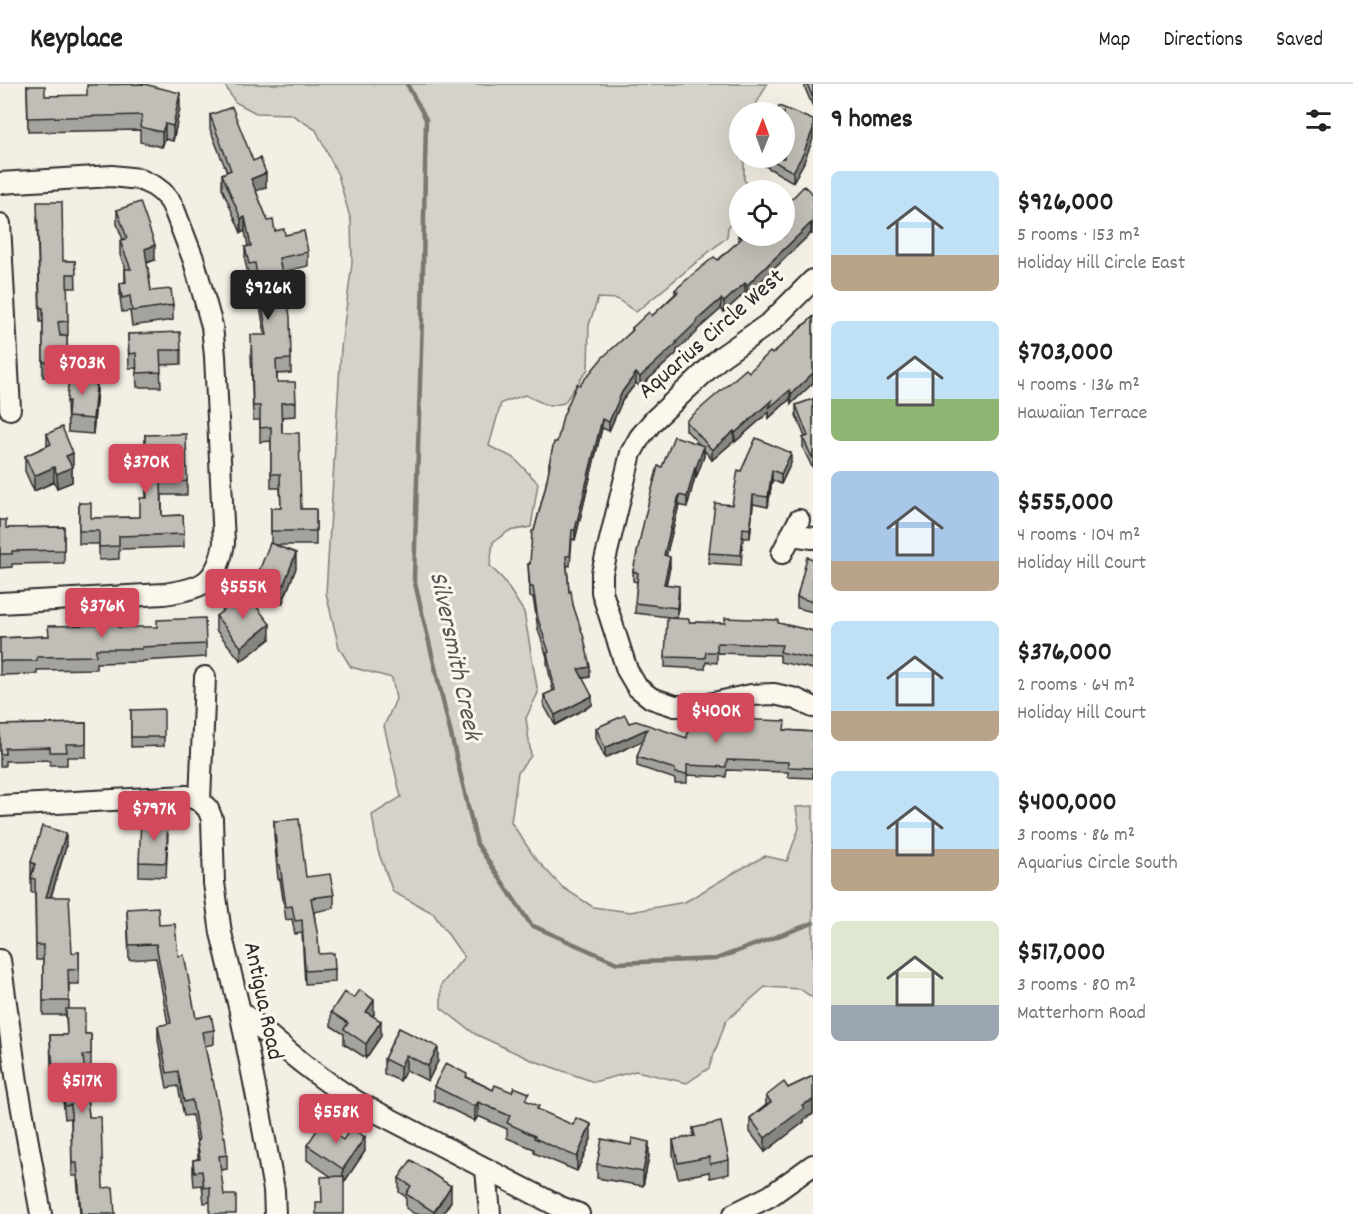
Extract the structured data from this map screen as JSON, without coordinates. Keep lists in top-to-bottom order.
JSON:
{
  "streets": {
    "street": ["Aquarius Circle West", "Antigua Road"]
  },
  "water": ["Silversmith Creek"],
  "north": "top",
  "page": {
    "header": "Keyplace",
    "nav": ["Map", "Directions", "Saved"],
    "heading": "9 homes",
    "list": [
      {
        "name": "$926,000",
        "note": "5 rooms · 153 m² · Holiday Hill Circle East"
      },
      {
        "name": "$703,000",
        "note": "4 rooms · 136 m² · Hawaiian Terrace"
      },
      {
        "name": "$555,000",
        "note": "4 rooms · 104 m² · Holiday Hill Court"
      },
      {
        "name": "$376,000",
        "note": "2 rooms · 64 m² · Holiday Hill Court"
      },
      {
        "name": "$400,000",
        "note": "3 rooms · 86 m² · Aquarius Circle South"
      },
      {
        "name": "$517,000",
        "note": "3 rooms · 80 m² · Matterhorn Road"
      }
    ],
    "price": [
      "$926K",
      "$703K",
      "$370K",
      "$555K",
      "$376K",
      "$400K",
      "$797K",
      "$517K",
      "$558K"
    ]
  }
}
